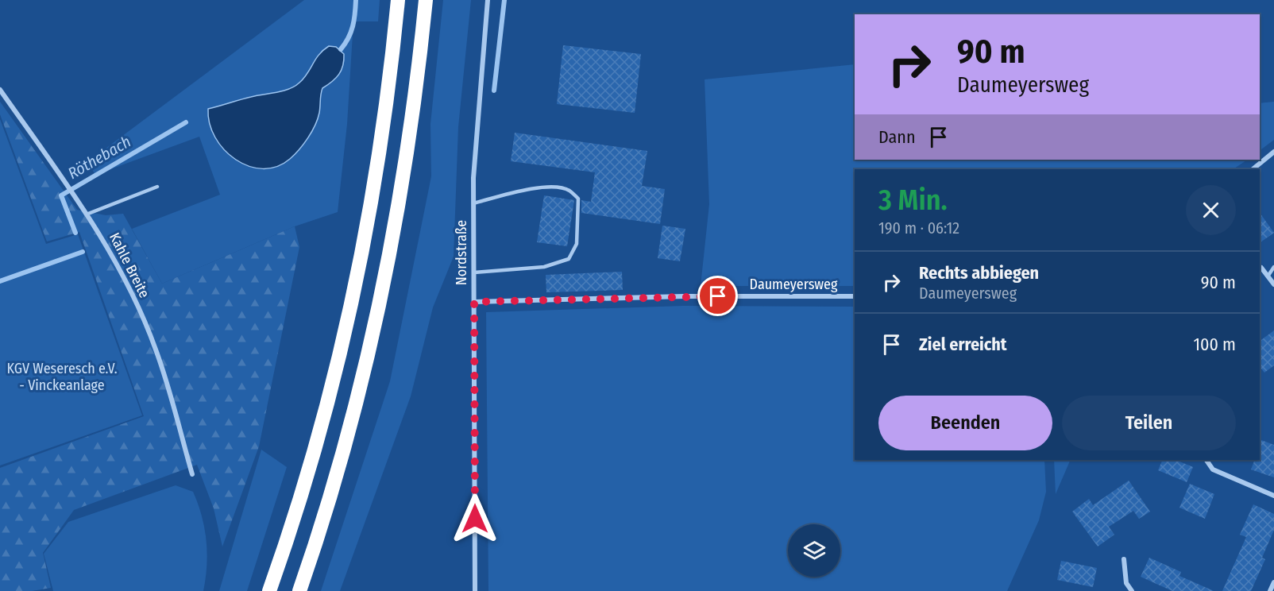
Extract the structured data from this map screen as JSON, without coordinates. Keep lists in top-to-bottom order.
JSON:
{
  "streets": {
    "street": ["Nordstraße", "Kahle Breite", "Daumeyersweg"]
  },
  "crossings": [
    ["Nordstraße", "Daumeyersweg"]
  ],
  "water": ["Röthebach"],
  "parks": ["KGV Weseresch e.V. - Vinckeanlage"],
  "page": {
    "turn": ["90 m", "Daumeyersweg"],
    "then": "Dann",
    "heading": ["3 Min.", "190 m · 06:12"],
    "list": [
      {
        "name": "Rechts abbiegen",
        "note": "Daumeyersweg",
        "value": "90 m"
      },
      {
        "name": "Ziel erreicht",
        "value": "100 m"
      }
    ],
    "buttons": ["Beenden", "Teilen"]
  }
}
